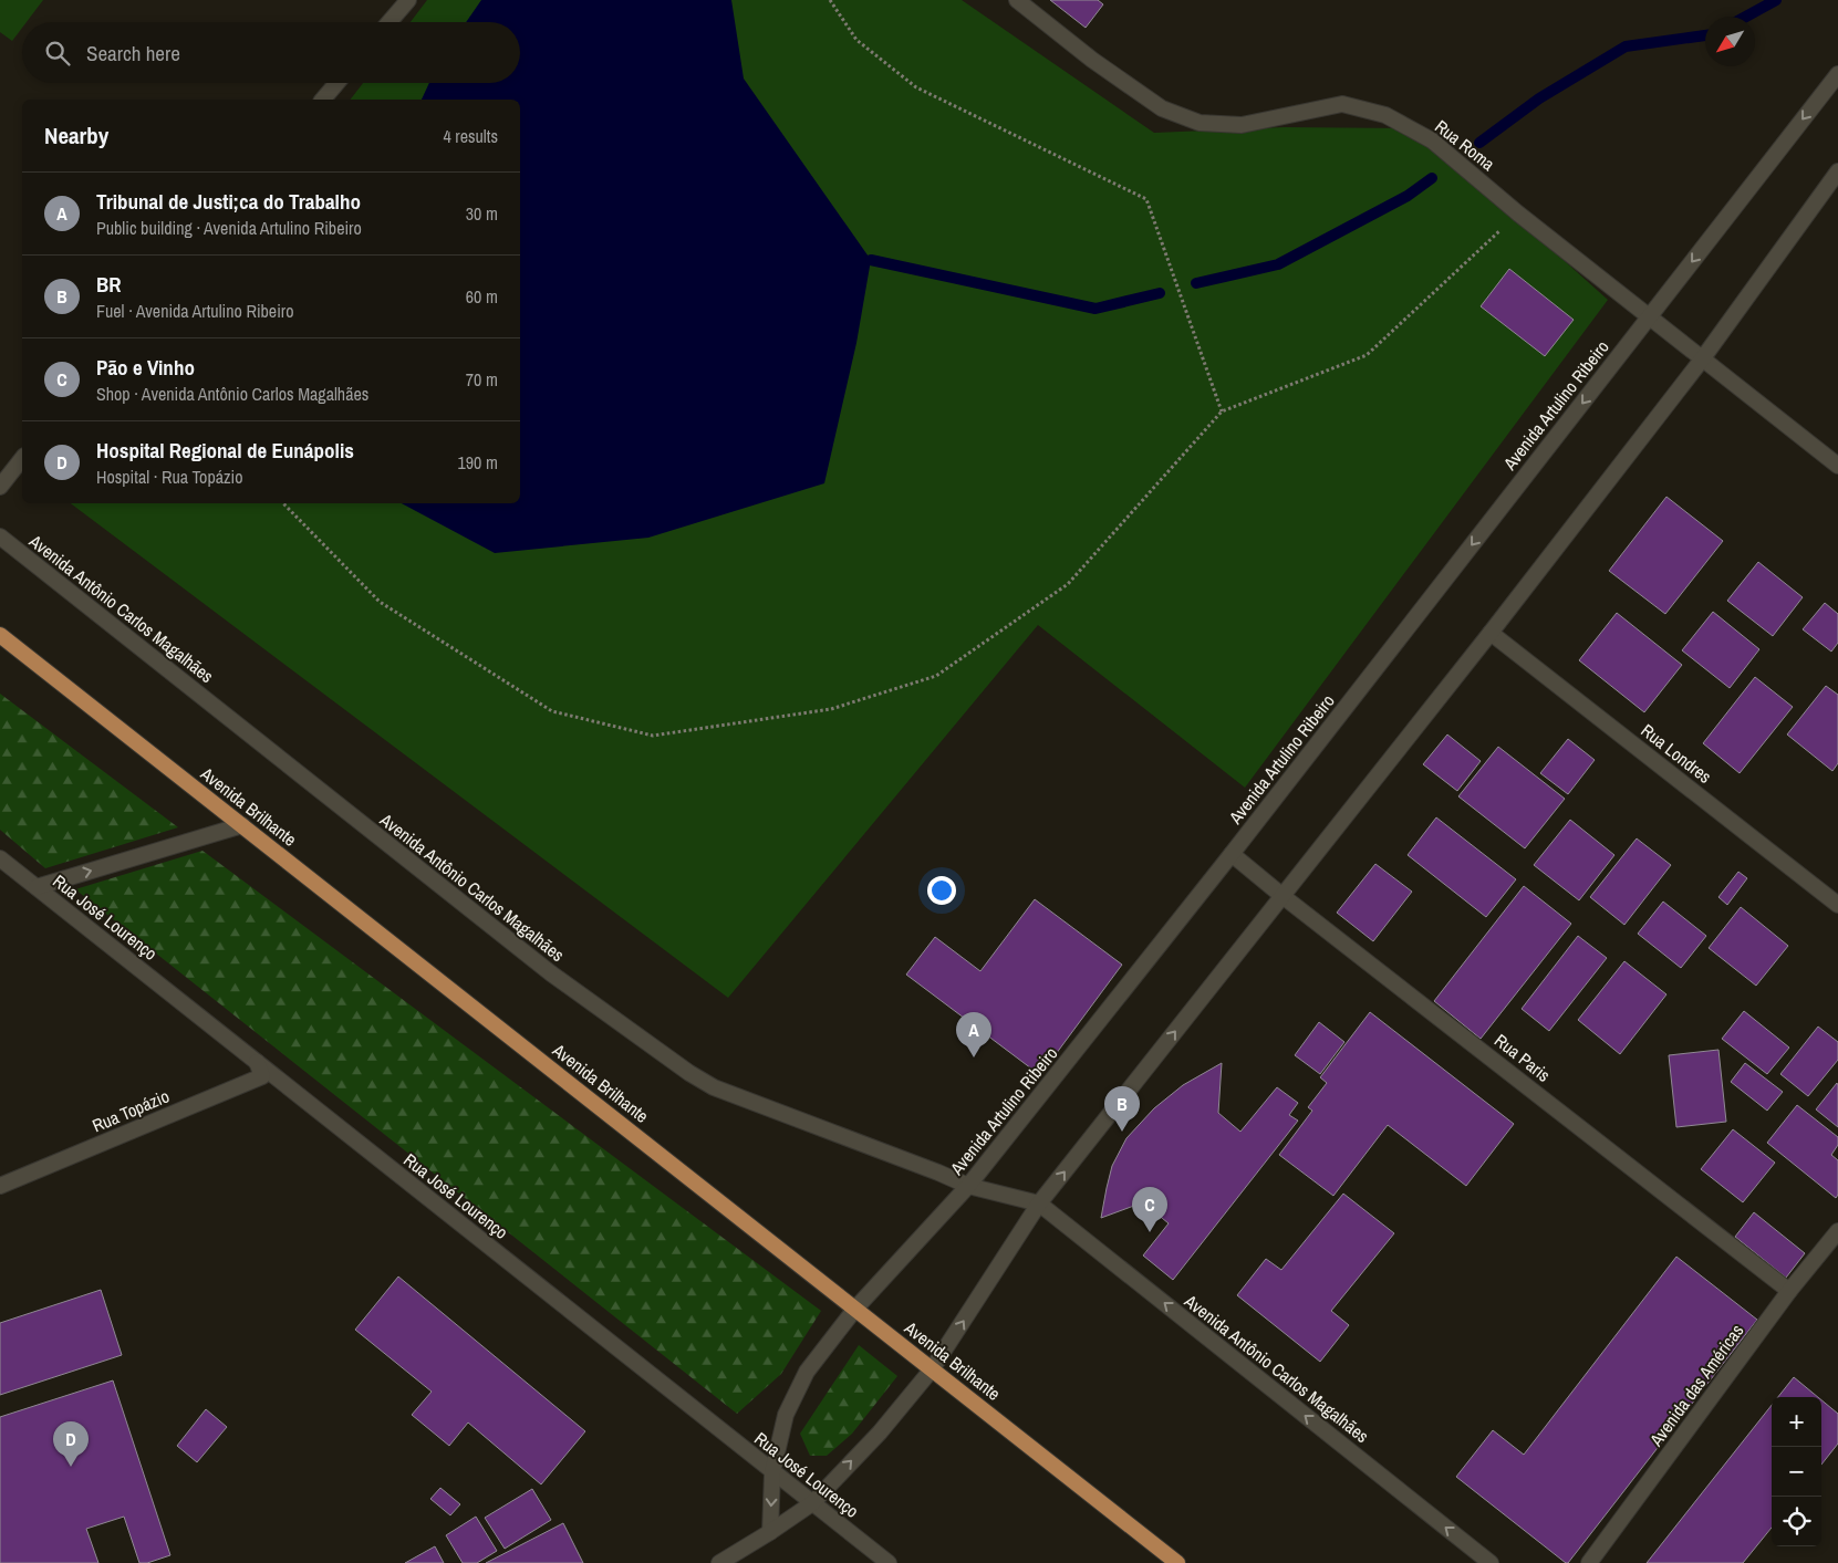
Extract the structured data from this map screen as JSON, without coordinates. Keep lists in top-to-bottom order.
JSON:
{
  "streets": {
    "main road": ["Avenida Brilhante"],
    "street": [
      "Rua Roma",
      "Avenida Artulino Ribeiro",
      "Avenida Antônio Carlos Magalhães",
      "Rua Londres",
      "Rua José Lourenço",
      "Rua Paris",
      "Rua Topázio",
      "Avenida das Américas"
    ]
  },
  "crossings": [
    ["Rua Roma", "Avenida Artulino Ribeiro"],
    ["Avenida Artulino Ribeiro", "Avenida Antônio Carlos Magalhães"],
    ["Avenida Artulino Ribeiro", "Avenida Brilhante"],
    ["Avenida Artulino Ribeiro", "Rua José Lourenço"],
    ["Avenida Artulino Ribeiro", "Rua Paris"],
    ["Rua José Lourenço", "Rua Topázio"],
    ["Rua Paris", "Avenida das Américas"]
  ],
  "north": "bottom left",
  "page": {
    "search": "Search here",
    "heading": ["Nearby", "4 results"],
    "list": [
      {
        "mark": "A",
        "name": "Tribunal de Justi;ca do Trabalho",
        "note": "Public building · Avenida Artulino Ribeiro",
        "value": "30 m"
      },
      {
        "mark": "B",
        "name": "BR",
        "note": "Fuel · Avenida Artulino Ribeiro",
        "value": "60 m"
      },
      {
        "mark": "C",
        "name": "Pão e Vinho",
        "note": "Shop · Avenida Antônio Carlos Magalhães",
        "value": "70 m"
      },
      {
        "mark": "D",
        "name": "Hospital Regional de Eunápolis",
        "note": "Hospital · Rua Topázio",
        "value": "190 m"
      }
    ],
    "pins": [
      "A",
      "B",
      "C",
      "D"
    ],
    "map_buttons": ["+", "−"]
  }
}
